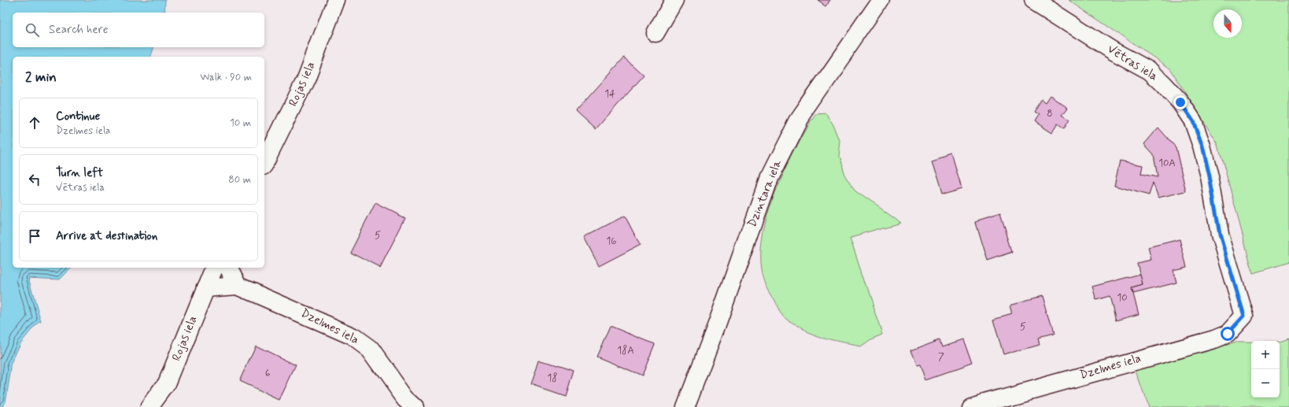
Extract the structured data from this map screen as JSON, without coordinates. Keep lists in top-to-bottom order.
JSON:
{
  "streets": {
    "street": [
      "Vētras iela",
      "Rojas iela",
      "Dzintara iela",
      "Dzelmes iela"
    ]
  },
  "crossings": [
    ["Vētras iela", "Dzelmes iela"],
    ["Rojas iela", "Dzelmes iela"]
  ],
  "house_numbers": [
    "14",
    "8",
    "10A",
    "5",
    "16",
    "10",
    "5",
    "18A",
    "7",
    "6",
    "18"
  ],
  "north": "bottom",
  "page": {
    "search": "Search here",
    "heading": ["2 min", "Walk · 90 m"],
    "list": [
      ["Continue", "Dzelmes iela", "10 m"],
      ["Turn left", "Vētras iela", "80 m"],
      "Arrive at destination"
    ],
    "map_buttons": ["+", "−"]
  }
}
